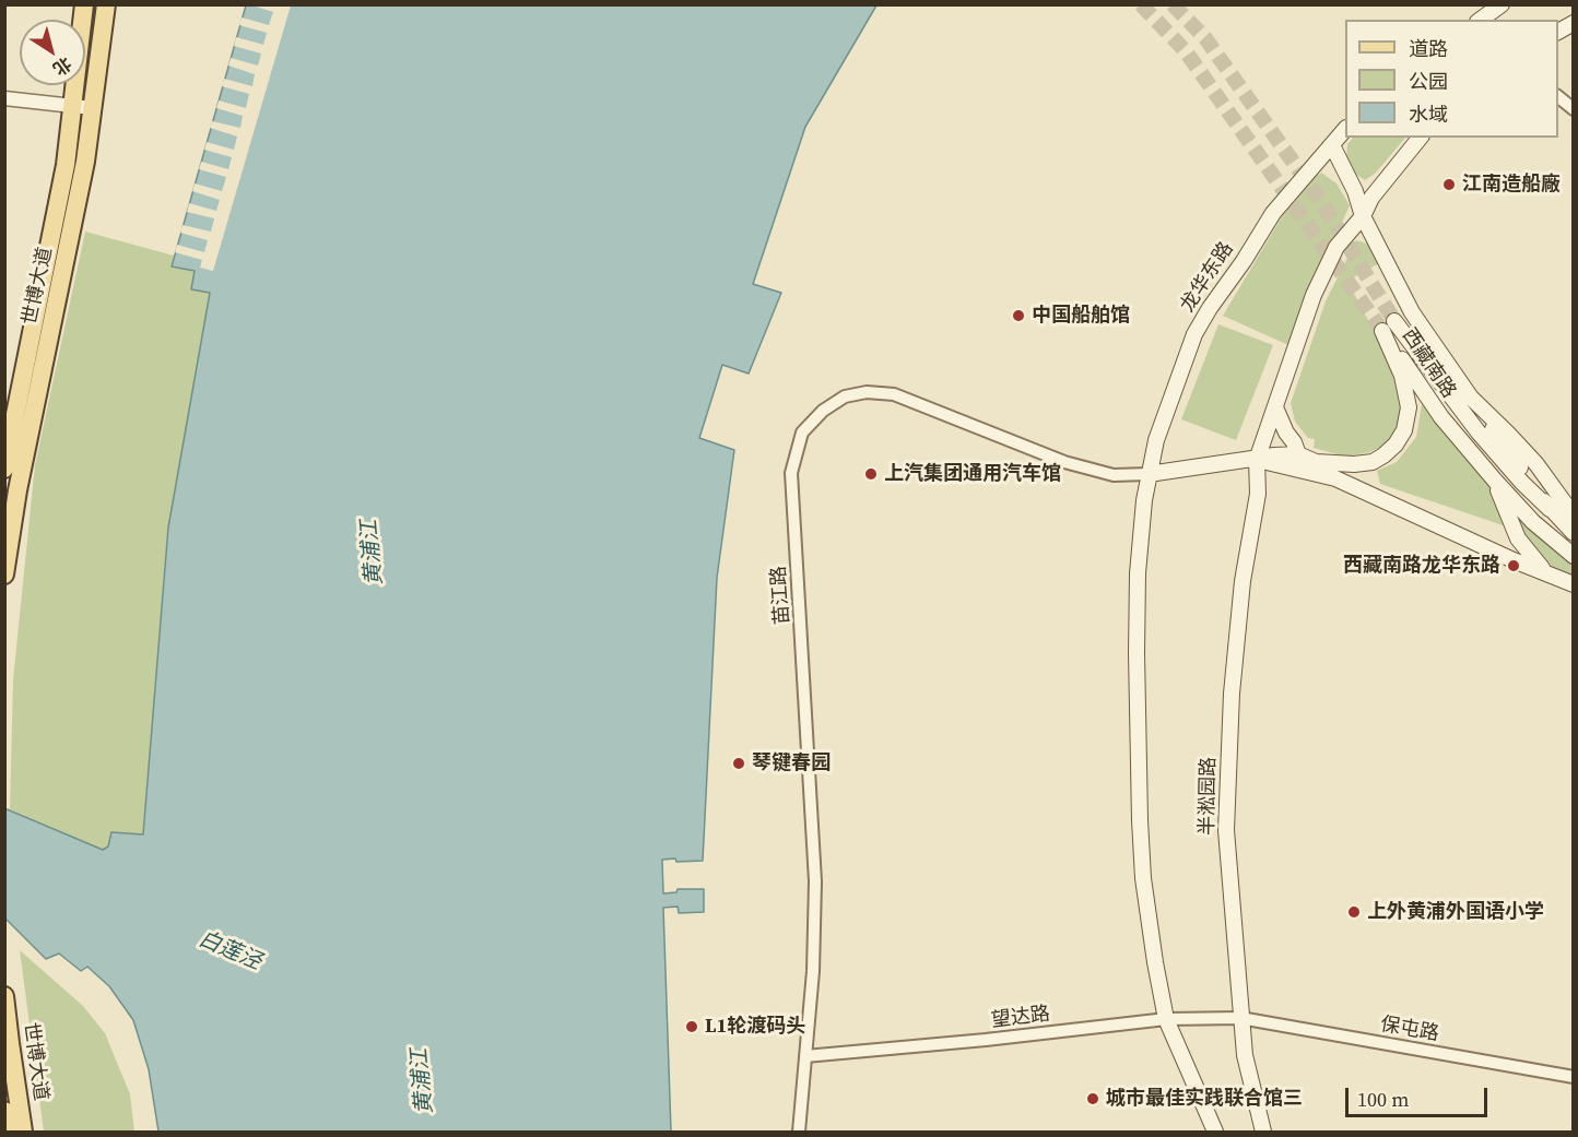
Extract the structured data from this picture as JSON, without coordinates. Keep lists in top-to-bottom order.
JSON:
{
  "streets": {
    "main road": [
      "龙华东路",
      "世博大道",
      "西藏南路",
      "半淞园路"
    ],
    "street": ["苗江路", "望达路", "保屯路"]
  },
  "crossings": [
    ["龙华东路", "西藏南路"],
    ["龙华东路", "苗江路"],
    ["西藏南路", "苗江路"],
    ["西藏南路", "半淞园路"],
    ["苗江路", "望达路"],
    ["半淞园路", "望达路"],
    ["半淞园路", "保屯路"],
    ["望达路", "保屯路"]
  ],
  "water": ["黄浦江", "白莲泾"],
  "places": [
    "江南造船廠",
    "中国船舶馆",
    "上汽集团通用汽车馆",
    "西藏南路龙华东路",
    "琴键春园",
    "上外黄浦外国语小学",
    "L1轮渡码头",
    "城市最佳实践联合馆三"
  ],
  "legend": ["道路", "公园", "水域"],
  "scale_bar": "100 m",
  "north": "bottom right"
}
